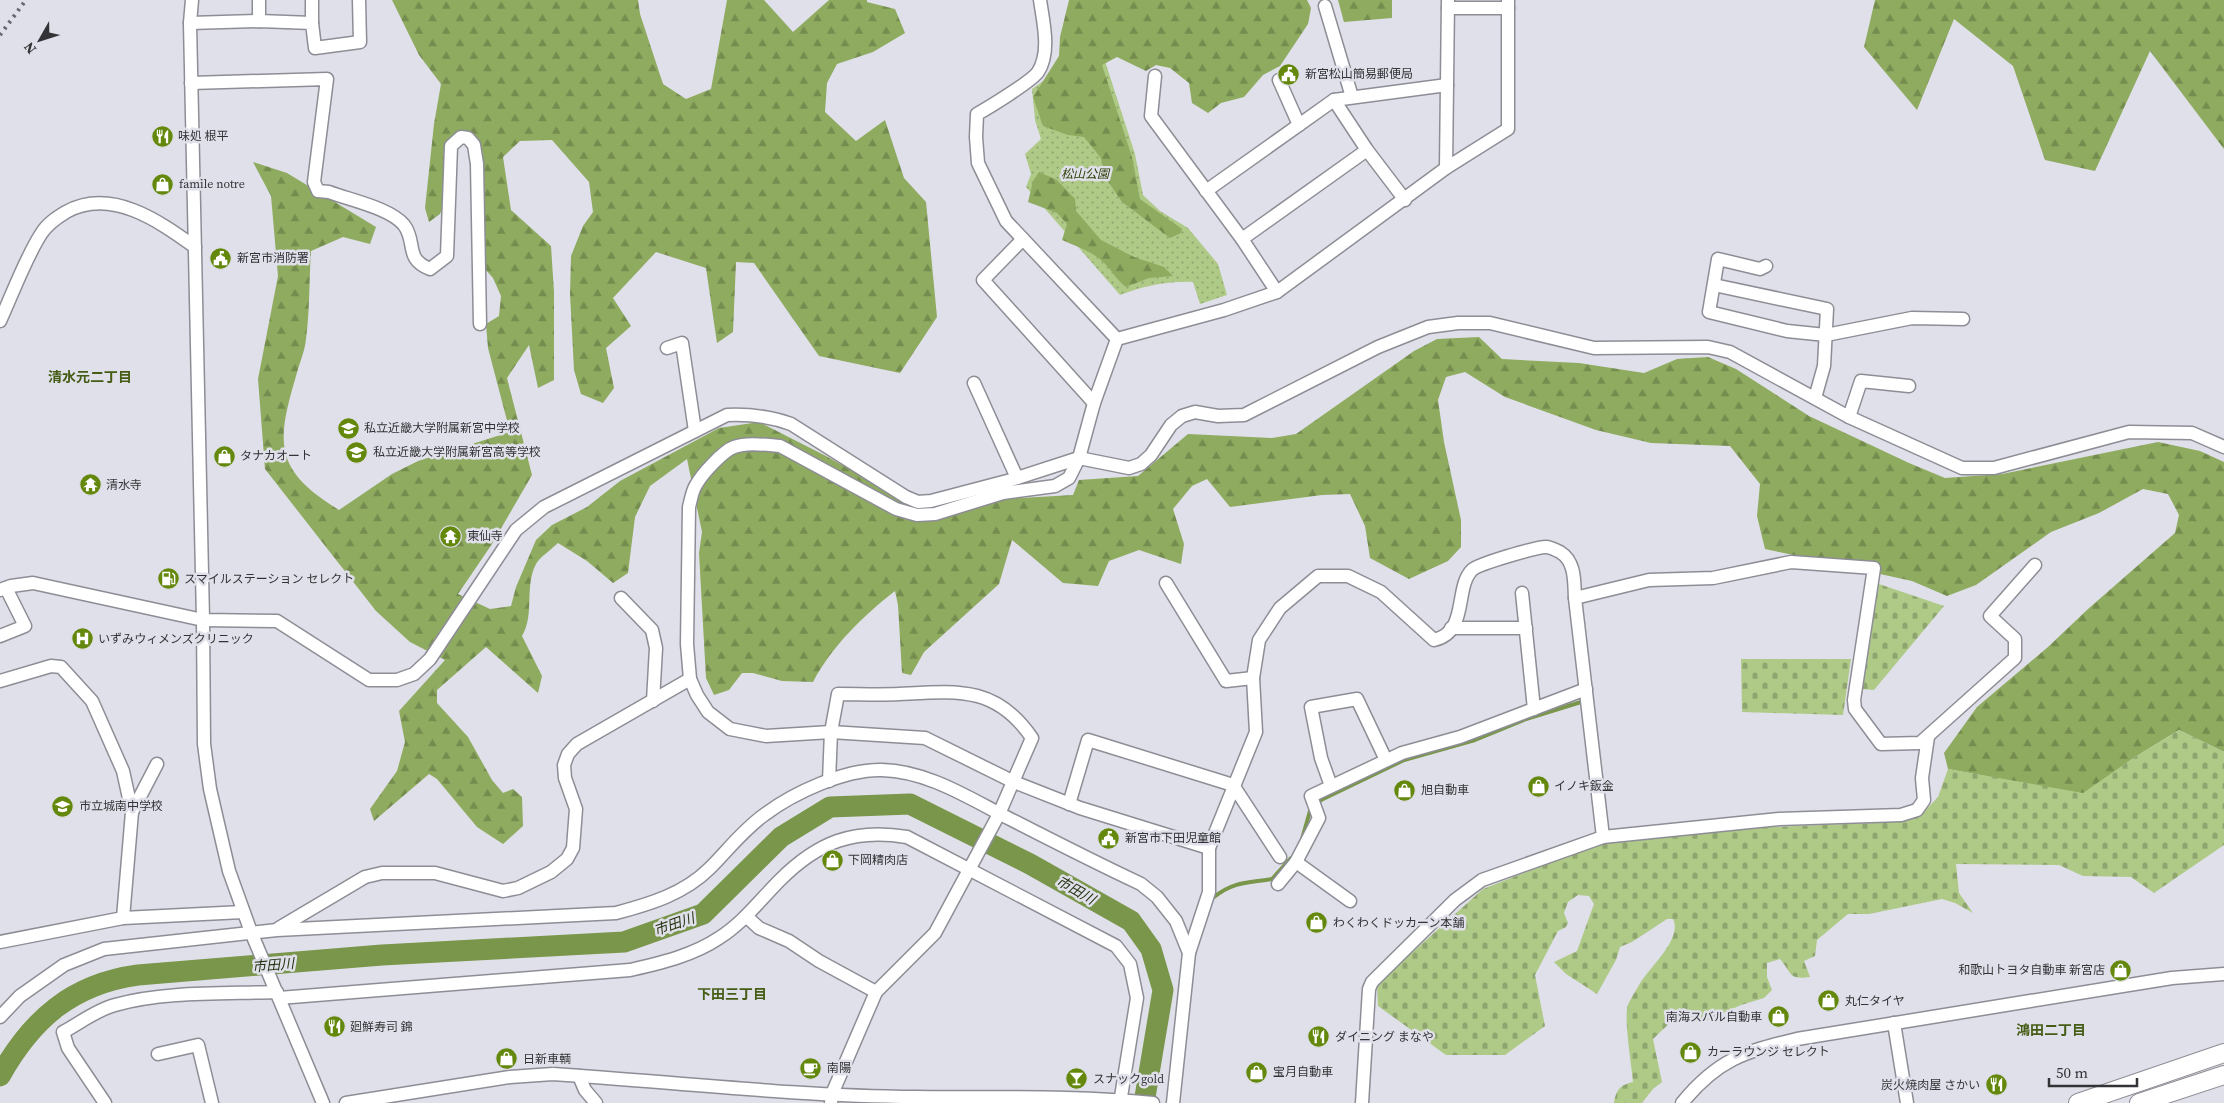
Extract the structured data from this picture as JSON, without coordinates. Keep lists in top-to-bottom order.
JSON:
{
  "districts": ["清水元二丁目", "下田三丁目", "鴻田二丁目"],
  "water": ["市田川"],
  "parks": ["松山公園"],
  "places": {
    "public building": ["新宮松山簡易郵便局", "新宮市消防署", "新宮市下田児童館"],
    "restaurant": [
      "味処 根平",
      "廻鮮寿司 錦",
      "ダイニング まなや",
      "炭火焼肉屋 さかい"
    ],
    "shop": [
      "famile notre",
      "タナカオート",
      "イノキ鈑金",
      "旭自動車",
      "下岡精肉店",
      "わくわくドッカーン本舗",
      "和歌山トヨタ自動車 新宮店",
      "丸仁タイヤ",
      "南海スバル自動車",
      "カーラウンジ セレクト",
      "日新車輌",
      "宝月自動車"
    ],
    "school or university": ["私立近畿大学附属新宮中学校", "私立近畿大学附属新宮高等学校", "市立城南中学校"],
    "temple": ["清水寺", "東仙寺"],
    "fuel station": ["スマイルステーション セレクト"],
    "hospital": ["いずみウィメンズクリニック"],
    "cafe": ["南陽"],
    "bar": ["スナックgold"]
  },
  "scale_bar": "50 m",
  "north": "bottom left"
}
